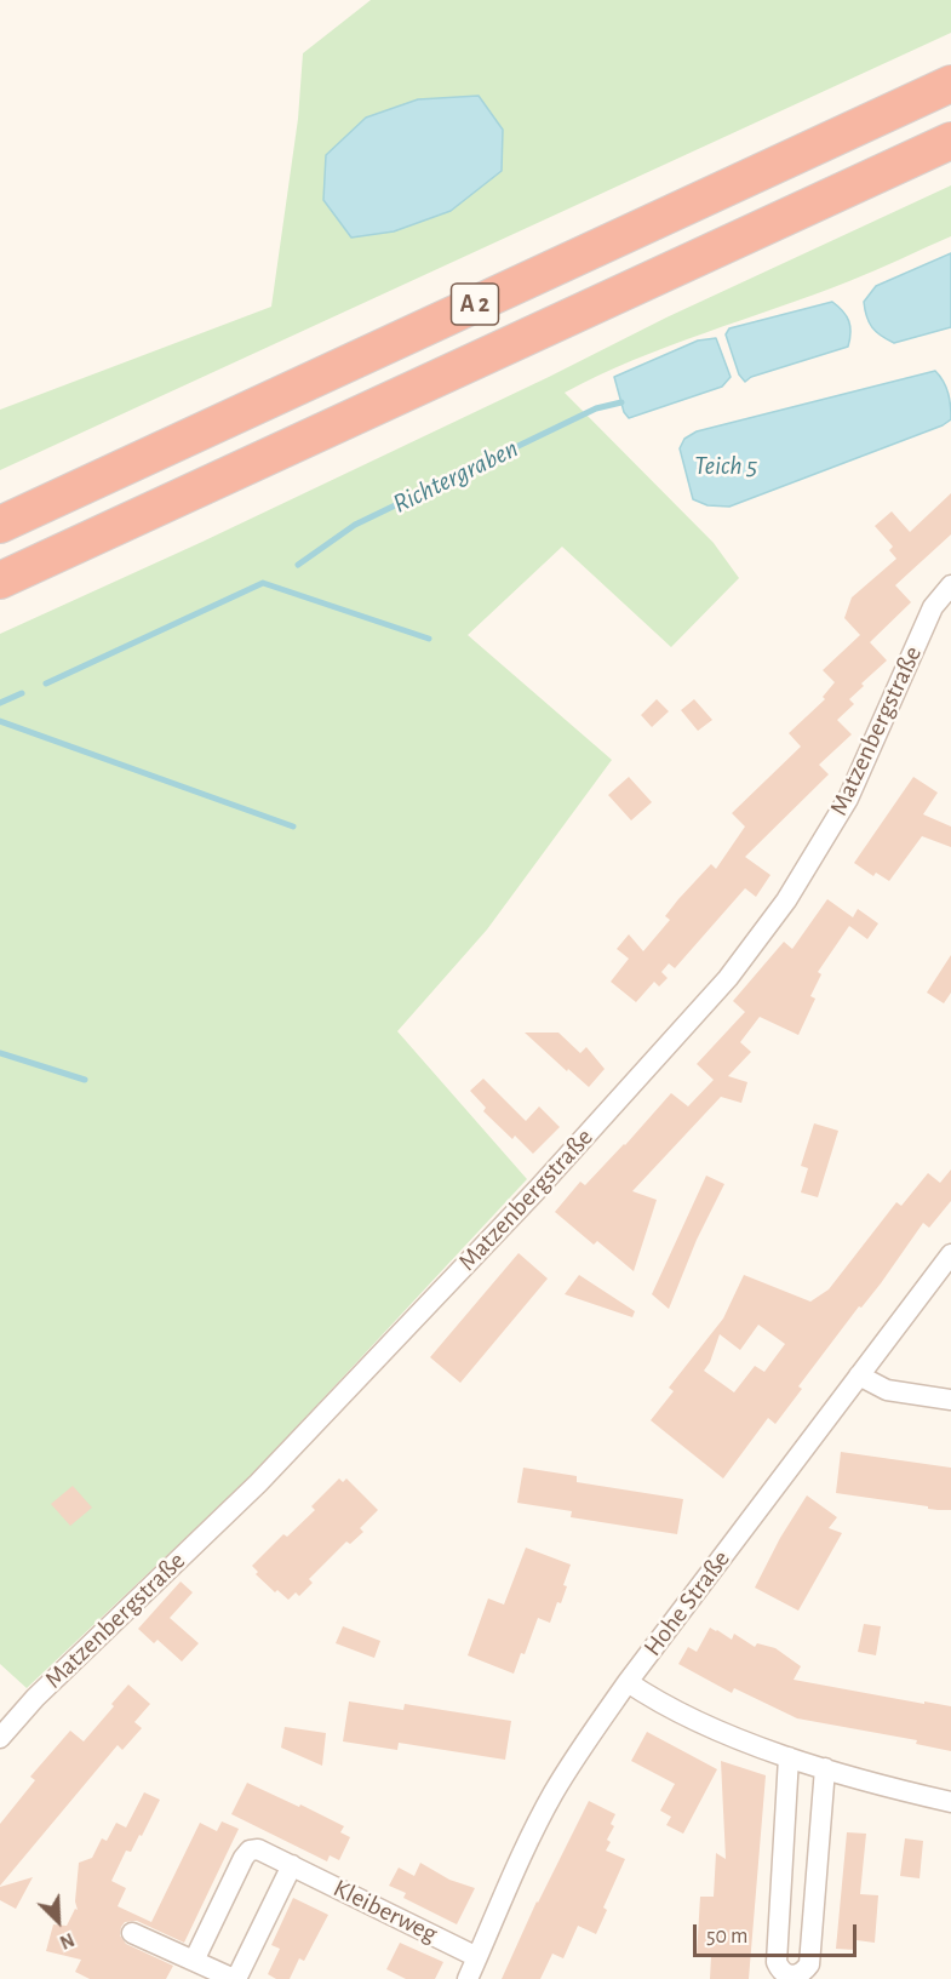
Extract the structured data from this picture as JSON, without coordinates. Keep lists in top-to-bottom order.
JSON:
{
  "streets": {
    "highway": ["A 2"],
    "street": ["Matzenbergstraße", "Hohe Straße", "Kleiberweg"]
  },
  "crossings": [
    ["Hohe Straße", "Kleiberweg"]
  ],
  "water": ["Teich 5", "Richtergraben"],
  "scale_bar": "50 m",
  "north": "bottom right"
}
